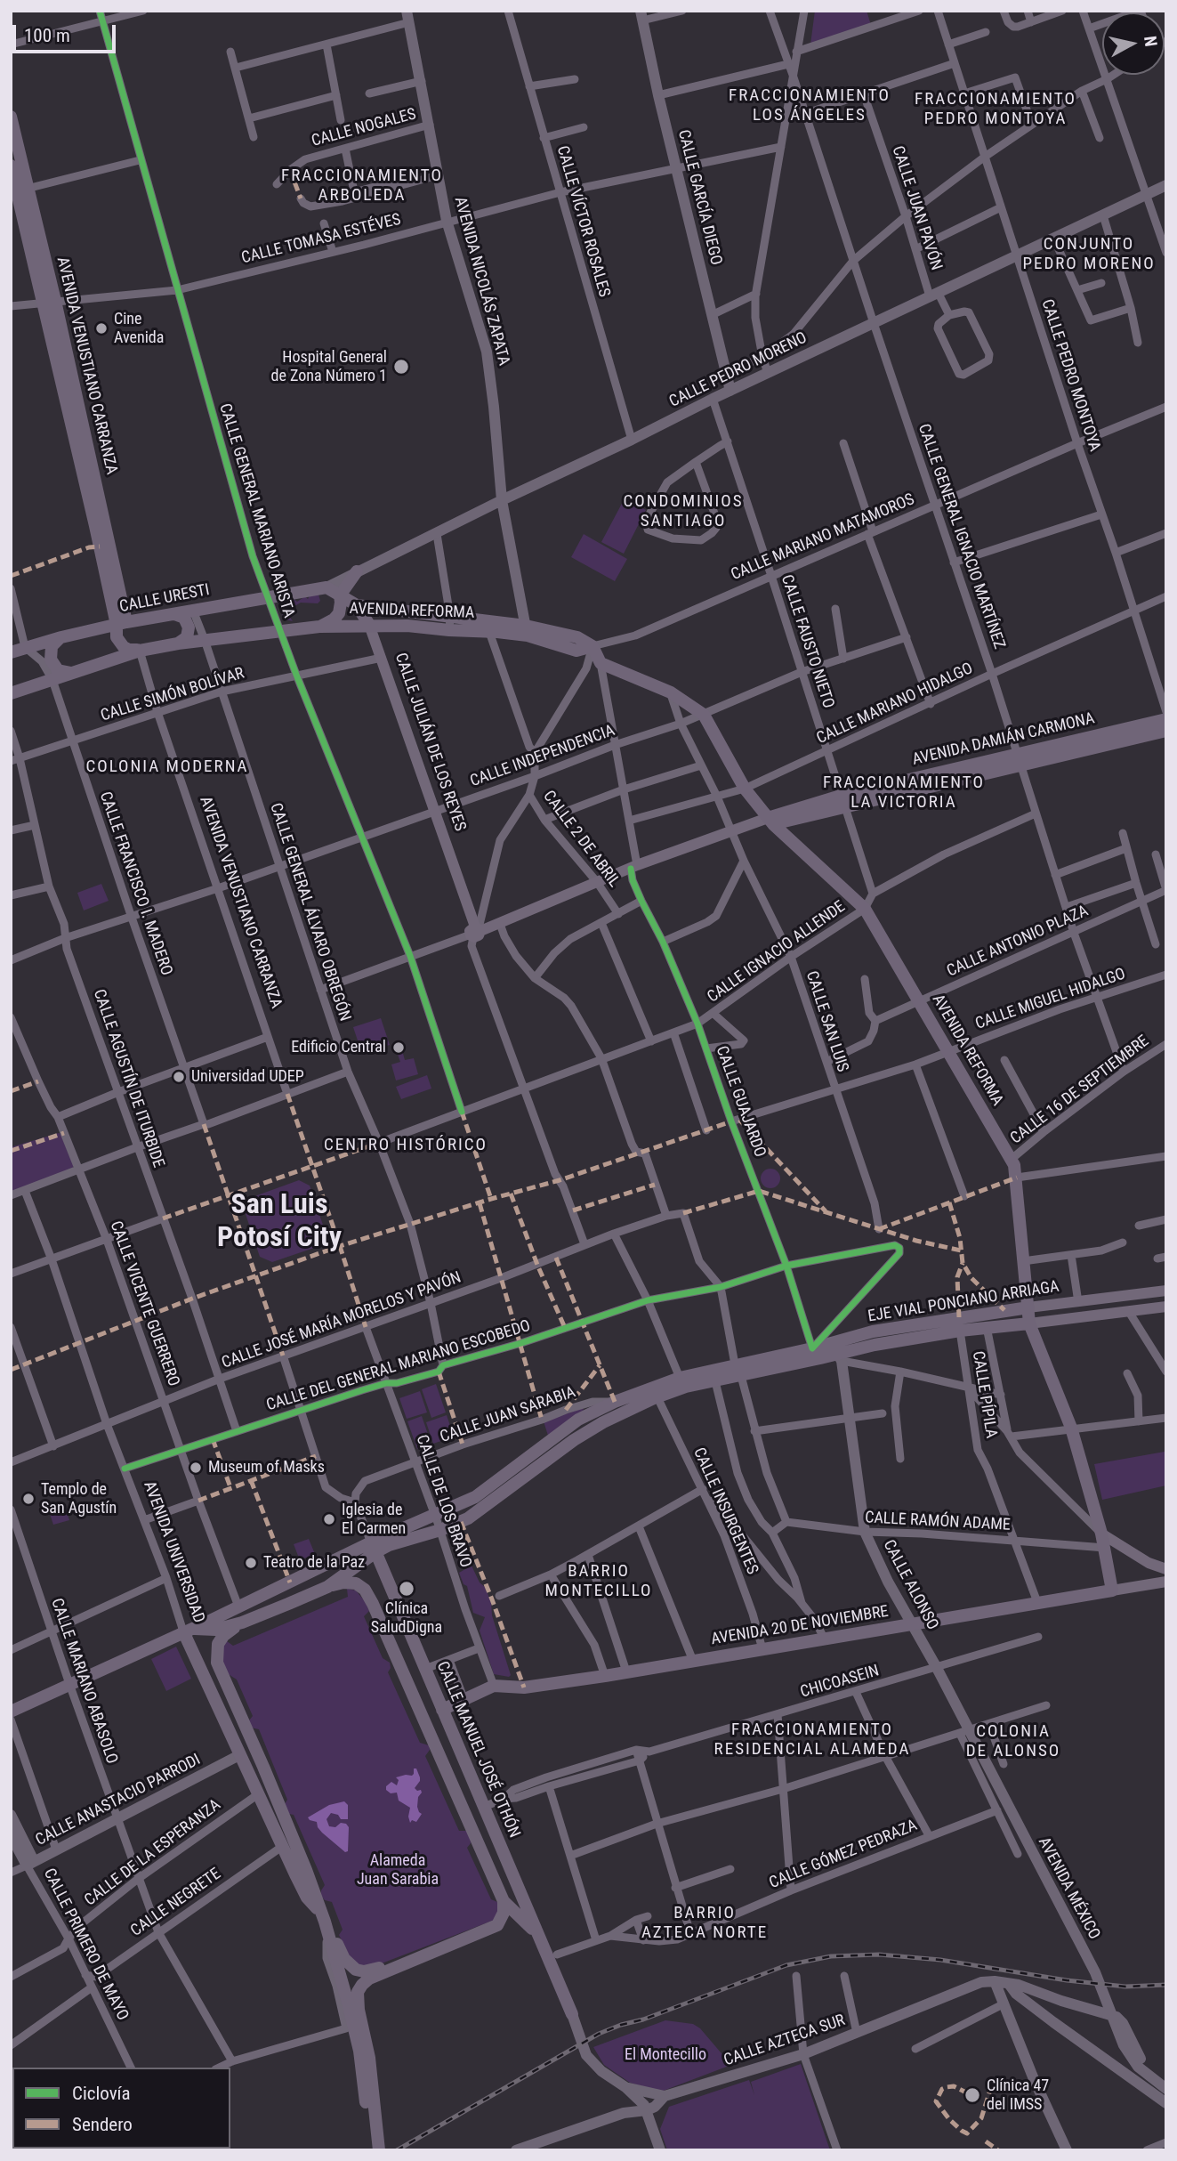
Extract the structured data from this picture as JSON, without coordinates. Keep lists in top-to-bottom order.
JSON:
{
  "streets": {
    "main road": [
      "AVENIDA VENUSTIANO CARRANZA",
      "CALLE URESTI",
      "AVENIDA REFORMA",
      "AVENIDA DAMIÁN CARMONA",
      "CALLE JULIÁN DE LOS REYES",
      "EJE VIAL PONCIANO ARRIAGA",
      "AVENIDA UNIVERSIDAD",
      "AVENIDA 20 DE NOVIEMBRE",
      "CALLE MANUEL JOSÉ OTHÓN"
    ],
    "street": [
      "CALLE NOGALES",
      "CALLE GARCÍA DIEGO",
      "CALLE JUAN PAVÓN",
      "CALLE VÍCTOR ROSALES",
      "CALLE TOMASA ESTÉVES",
      "AVENIDA NICOLÁS ZAPATA",
      "CALLE PEDRO MORENO",
      "CALLE PEDRO MONTOYA",
      "CALLE GENERAL MARIANO ARISTA",
      "CALLE GENERAL IGNACIO MARTÍNEZ",
      "CALLE MARIANO MATAMOROS",
      "CALLE FAUSTO NIETO",
      "CALLE SIMÓN BOLÍVAR",
      "CALLE MARIANO HIDALGO",
      "CALLE INDEPENDENCIA",
      "CALLE 2 DE ABRIL",
      "CALLE FRANCISCO I. MADERO",
      "CALLE GENERAL ÁLVARO OBREGÓN",
      "CALLE ANTONIO PLAZA",
      "CALLE IGNACIO ALLENDE",
      "CALLE MIGUEL HIDALGO",
      "CALLE SAN LUIS",
      "CALLE AGUSTÍN DE ITURBIDE",
      "CALLE 16 DE SEPTIEMBRE",
      "CALLE GUAJARDO",
      "CALLE VICENTE GUERRERO",
      "CALLE JOSÉ MARÍA MORELOS Y PAVÓN",
      "CALLE DEL GENERAL MARIANO ESCOBEDO",
      "CALLE PÍPILA",
      "CALLE JUAN SARABIA",
      "CALLE DE LOS BRAVO",
      "CALLE INSURGENTES",
      "CALLE RAMÓN ADAME",
      "CALLE ALONSO",
      "CALLE MARIANO ABASOLO",
      "CHICOASEIN",
      "CALLE ANASTACIO PARRODI",
      "CALLE DE LA ESPERANZA",
      "CALLE GÓMEZ PEDRAZA",
      "AVENIDA MÉXICO",
      "CALLE NEGRETE",
      "CALLE PRIMERO DE MAYO",
      "CALLE AZTECA SUR"
    ]
  },
  "crossings": [
    ["CALLE NOGALES", "AVENIDA NICOLÁS ZAPATA"],
    ["CALLE GARCÍA DIEGO", "CALLE TOMASA ESTÉVES"],
    ["CALLE GARCÍA DIEGO", "CALLE PEDRO MORENO"],
    ["CALLE JUAN PAVÓN", "CALLE PEDRO MORENO"],
    ["CALLE VÍCTOR ROSALES", "CALLE TOMASA ESTÉVES"],
    ["CALLE VÍCTOR ROSALES", "CALLE PEDRO MORENO"],
    ["CALLE TOMASA ESTÉVES", "AVENIDA NICOLÁS ZAPATA"],
    ["CALLE TOMASA ESTÉVES", "AVENIDA VENUSTIANO CARRANZA"],
    ["CALLE TOMASA ESTÉVES", "CALLE GENERAL MARIANO ARISTA"],
    ["AVENIDA NICOLÁS ZAPATA", "CALLE PEDRO MORENO"],
    ["AVENIDA NICOLÁS ZAPATA", "AVENIDA REFORMA"],
    ["AVENIDA VENUSTIANO CARRANZA", "CALLE URESTI"],
    ["AVENIDA VENUSTIANO CARRANZA", "AVENIDA REFORMA"],
    ["AVENIDA VENUSTIANO CARRANZA", "CALLE SIMÓN BOLÍVAR"],
    ["AVENIDA VENUSTIANO CARRANZA", "CALLE INDEPENDENCIA"],
    ["CALLE PEDRO MORENO", "CALLE PEDRO MONTOYA"],
    ["CALLE PEDRO MORENO", "CALLE GENERAL IGNACIO MARTÍNEZ"],
    ["CALLE PEDRO MORENO", "CALLE URESTI"],
    ["CALLE PEDRO MORENO", "CALLE FAUSTO NIETO"],
    ["CALLE PEDRO MORENO", "CALLE JULIÁN DE LOS REYES"],
    ["CALLE PEDRO MONTOYA", "CALLE MARIANO MATAMOROS"],
    ["CALLE PEDRO MONTOYA", "CALLE MARIANO HIDALGO"],
    ["CALLE GENERAL MARIANO ARISTA", "CALLE URESTI"],
    ["CALLE GENERAL MARIANO ARISTA", "AVENIDA REFORMA"],
    ["CALLE GENERAL MARIANO ARISTA", "CALLE SIMÓN BOLÍVAR"],
    ["CALLE GENERAL MARIANO ARISTA", "AVENIDA DAMIÁN CARMONA"],
    ["CALLE GENERAL MARIANO ARISTA", "CALLE INDEPENDENCIA"],
    ["CALLE GENERAL MARIANO ARISTA", "CALLE IGNACIO ALLENDE"],
    ["CALLE GENERAL IGNACIO MARTÍNEZ", "CALLE MARIANO MATAMOROS"],
    ["CALLE GENERAL IGNACIO MARTÍNEZ", "CALLE MARIANO HIDALGO"],
    ["CALLE GENERAL IGNACIO MARTÍNEZ", "AVENIDA DAMIÁN CARMONA"],
    ["CALLE GENERAL IGNACIO MARTÍNEZ", "CALLE ANTONIO PLAZA"],
    ["CALLE GENERAL IGNACIO MARTÍNEZ", "CALLE MIGUEL HIDALGO"],
    ["CALLE GENERAL IGNACIO MARTÍNEZ", "CALLE 16 DE SEPTIEMBRE"],
    ["CALLE MARIANO MATAMOROS", "AVENIDA REFORMA"],
    ["CALLE MARIANO MATAMOROS", "CALLE FAUSTO NIETO"],
    ["CALLE URESTI", "CALLE JULIÁN DE LOS REYES"],
    ["CALLE URESTI", "CALLE FRANCISCO I. MADERO"],
    ["CALLE URESTI", "CALLE GENERAL ÁLVARO OBREGÓN"],
    ["AVENIDA REFORMA", "CALLE MARIANO HIDALGO"],
    ["AVENIDA REFORMA", "AVENIDA DAMIÁN CARMONA"],
    ["AVENIDA REFORMA", "CALLE JULIÁN DE LOS REYES"],
    ["AVENIDA REFORMA", "CALLE INDEPENDENCIA"],
    ["AVENIDA REFORMA", "CALLE FRANCISCO I. MADERO"],
    ["AVENIDA REFORMA", "CALLE GENERAL ÁLVARO OBREGÓN"],
    ["AVENIDA REFORMA", "CALLE ANTONIO PLAZA"],
    ["AVENIDA REFORMA", "CALLE IGNACIO ALLENDE"],
    ["AVENIDA REFORMA", "CALLE MIGUEL HIDALGO"],
    ["AVENIDA REFORMA", "CALLE SAN LUIS"],
    ["AVENIDA REFORMA", "CALLE 16 DE SEPTIEMBRE"],
    ["AVENIDA REFORMA", "CALLE GUAJARDO"],
    ["AVENIDA REFORMA", "EJE VIAL PONCIANO ARRIAGA"],
    ["AVENIDA REFORMA", "CALLE RAMÓN ADAME"],
    ["AVENIDA REFORMA", "AVENIDA 20 DE NOVIEMBRE"],
    ["CALLE FAUSTO NIETO", "CALLE MARIANO HIDALGO"],
    ["CALLE FAUSTO NIETO", "AVENIDA DAMIÁN CARMONA"],
    ["CALLE FAUSTO NIETO", "CALLE INDEPENDENCIA"],
    ["CALLE FAUSTO NIETO", "CALLE IGNACIO ALLENDE"],
    ["CALLE SIMÓN BOLÍVAR", "CALLE JULIÁN DE LOS REYES"],
    ["CALLE SIMÓN BOLÍVAR", "CALLE FRANCISCO I. MADERO"],
    ["CALLE SIMÓN BOLÍVAR", "CALLE GENERAL ÁLVARO OBREGÓN"],
    ["CALLE SIMÓN BOLÍVAR", "CALLE AGUSTÍN DE ITURBIDE"],
    ["CALLE MARIANO HIDALGO", "CALLE SAN LUIS"],
    ["CALLE MARIANO HIDALGO", "CALLE GUAJARDO"],
    ["AVENIDA DAMIÁN CARMONA", "CALLE JULIÁN DE LOS REYES"],
    ["AVENIDA DAMIÁN CARMONA", "CALLE 2 DE ABRIL"],
    ["AVENIDA DAMIÁN CARMONA", "CALLE GENERAL ÁLVARO OBREGÓN"],
    ["AVENIDA DAMIÁN CARMONA", "CALLE SAN LUIS"],
    ["AVENIDA DAMIÁN CARMONA", "CALLE GUAJARDO"],
    ["CALLE JULIÁN DE LOS REYES", "CALLE INDEPENDENCIA"],
    ["CALLE JULIÁN DE LOS REYES", "CALLE IGNACIO ALLENDE"],
    ["CALLE JULIÁN DE LOS REYES", "CALLE JOSÉ MARÍA MORELOS Y PAVÓN"],
    ["CALLE INDEPENDENCIA", "CALLE 2 DE ABRIL"],
    ["CALLE INDEPENDENCIA", "CALLE FRANCISCO I. MADERO"],
    ["CALLE INDEPENDENCIA", "CALLE GENERAL ÁLVARO OBREGÓN"],
    ["CALLE INDEPENDENCIA", "CALLE SAN LUIS"],
    ["CALLE INDEPENDENCIA", "CALLE AGUSTÍN DE ITURBIDE"],
    ["CALLE INDEPENDENCIA", "CALLE GUAJARDO"],
    ["CALLE GENERAL ÁLVARO OBREGÓN", "CALLE IGNACIO ALLENDE"],
    ["CALLE GENERAL ÁLVARO OBREGÓN", "CALLE JOSÉ MARÍA MORELOS Y PAVÓN"],
    ["CALLE GENERAL ÁLVARO OBREGÓN", "CALLE DEL GENERAL MARIANO ESCOBEDO"],
    ["CALLE IGNACIO ALLENDE", "CALLE SAN LUIS"],
    ["CALLE IGNACIO ALLENDE", "CALLE GUAJARDO"],
    ["CALLE MIGUEL HIDALGO", "CALLE SAN LUIS"],
    ["CALLE MIGUEL HIDALGO", "CALLE GUAJARDO"],
    ["CALLE AGUSTÍN DE ITURBIDE", "CALLE JOSÉ MARÍA MORELOS Y PAVÓN"],
    ["CALLE AGUSTÍN DE ITURBIDE", "CALLE DEL GENERAL MARIANO ESCOBEDO"],
    ["CALLE GUAJARDO", "EJE VIAL PONCIANO ARRIAGA"],
    ["CALLE GUAJARDO", "CALLE DEL GENERAL MARIANO ESCOBEDO"],
    ["EJE VIAL PONCIANO ARRIAGA", "CALLE DEL GENERAL MARIANO ESCOBEDO"],
    ["EJE VIAL PONCIANO ARRIAGA", "CALLE PÍPILA"],
    ["EJE VIAL PONCIANO ARRIAGA", "CALLE JUAN SARABIA"],
    ["EJE VIAL PONCIANO ARRIAGA", "CALLE DE LOS BRAVO"],
    ["EJE VIAL PONCIANO ARRIAGA", "CALLE INSURGENTES"],
    ["EJE VIAL PONCIANO ARRIAGA", "CALLE ALONSO"],
    ["EJE VIAL PONCIANO ARRIAGA", "CALLE MANUEL JOSÉ OTHÓN"],
    ["CALLE VICENTE GUERRERO", "CALLE JOSÉ MARÍA MORELOS Y PAVÓN"],
    ["CALLE VICENTE GUERRERO", "CALLE DEL GENERAL MARIANO ESCOBEDO"],
    ["CALLE JOSÉ MARÍA MORELOS Y PAVÓN", "CALLE DEL GENERAL MARIANO ESCOBEDO"],
    ["CALLE JOSÉ MARÍA MORELOS Y PAVÓN", "CALLE DE LOS BRAVO"],
    ["CALLE JOSÉ MARÍA MORELOS Y PAVÓN", "AVENIDA UNIVERSIDAD"],
    ["CALLE DEL GENERAL MARIANO ESCOBEDO", "CALLE DE LOS BRAVO"],
    ["CALLE DEL GENERAL MARIANO ESCOBEDO", "AVENIDA UNIVERSIDAD"],
    ["CALLE PÍPILA", "CALLE RAMÓN ADAME"],
    ["CALLE PÍPILA", "AVENIDA 20 DE NOVIEMBRE"],
    ["CALLE JUAN SARABIA", "CALLE DE LOS BRAVO"],
    ["CALLE JUAN SARABIA", "CALLE MANUEL JOSÉ OTHÓN"],
    ["CALLE DE LOS BRAVO", "AVENIDA 20 DE NOVIEMBRE"],
    ["CALLE INSURGENTES", "AVENIDA 20 DE NOVIEMBRE"],
    ["CALLE RAMÓN ADAME", "CALLE ALONSO"],
    ["AVENIDA UNIVERSIDAD", "CALLE ANASTACIO PARRODI"],
    ["AVENIDA UNIVERSIDAD", "CALLE DE LA ESPERANZA"],
    ["AVENIDA UNIVERSIDAD", "CALLE NEGRETE"],
    ["CALLE ALONSO", "AVENIDA 20 DE NOVIEMBRE"],
    ["CALLE ALONSO", "CHICOASEIN"],
    ["CALLE ALONSO", "CALLE GÓMEZ PEDRAZA"],
    ["CALLE ALONSO", "AVENIDA MÉXICO"],
    ["AVENIDA 20 DE NOVIEMBRE", "CALLE MANUEL JOSÉ OTHÓN"],
    ["CALLE MARIANO ABASOLO", "CALLE ANASTACIO PARRODI"],
    ["CALLE MARIANO ABASOLO", "CALLE DE LA ESPERANZA"],
    ["CALLE MARIANO ABASOLO", "CALLE NEGRETE"],
    ["CHICOASEIN", "CALLE MANUEL JOSÉ OTHÓN"],
    ["CALLE MANUEL JOSÉ OTHÓN", "CALLE AZTECA SUR"],
    ["CALLE ANASTACIO PARRODI", "CALLE PRIMERO DE MAYO"],
    ["CALLE DE LA ESPERANZA", "CALLE PRIMERO DE MAYO"],
    ["CALLE NEGRETE", "CALLE PRIMERO DE MAYO"]
  ],
  "districts": [
    "FRACCIONAMIENTO LOS ÁNGELES",
    "FRACCIONAMIENTO PEDRO MONTOYA",
    "FRACCIONAMIENTO ARBOLEDA",
    "CONJUNTO PEDRO MORENO",
    "CONDOMINIOS SANTIAGO",
    "COLONIA MODERNA",
    "FRACCIONAMIENTO LA VICTORIA",
    "CENTRO HISTÓRICO",
    "San Luis Potosí City",
    "BARRIO MONTECILLO",
    "FRACCIONAMIENTO RESIDENCIAL ALAMEDA",
    "COLONIA DE ALONSO",
    "BARRIO AZTECA NORTE"
  ],
  "parks": ["Alameda Juan Sarabia", "El Montecillo"],
  "places": [
    "Cine Avenida",
    "Hospital General de Zona Número 1",
    "Edificio Central",
    "Universidad UDEP",
    "Museum of Masks",
    "Templo de San Agustín",
    "Iglesia de El Carmen",
    "Teatro de la Paz",
    "Clínica SaludDigna",
    "Clínica 47 del IMSS"
  ],
  "legend": ["Ciclovía", "Sendero"],
  "scale_bar": "100 m",
  "north": "right"
}
